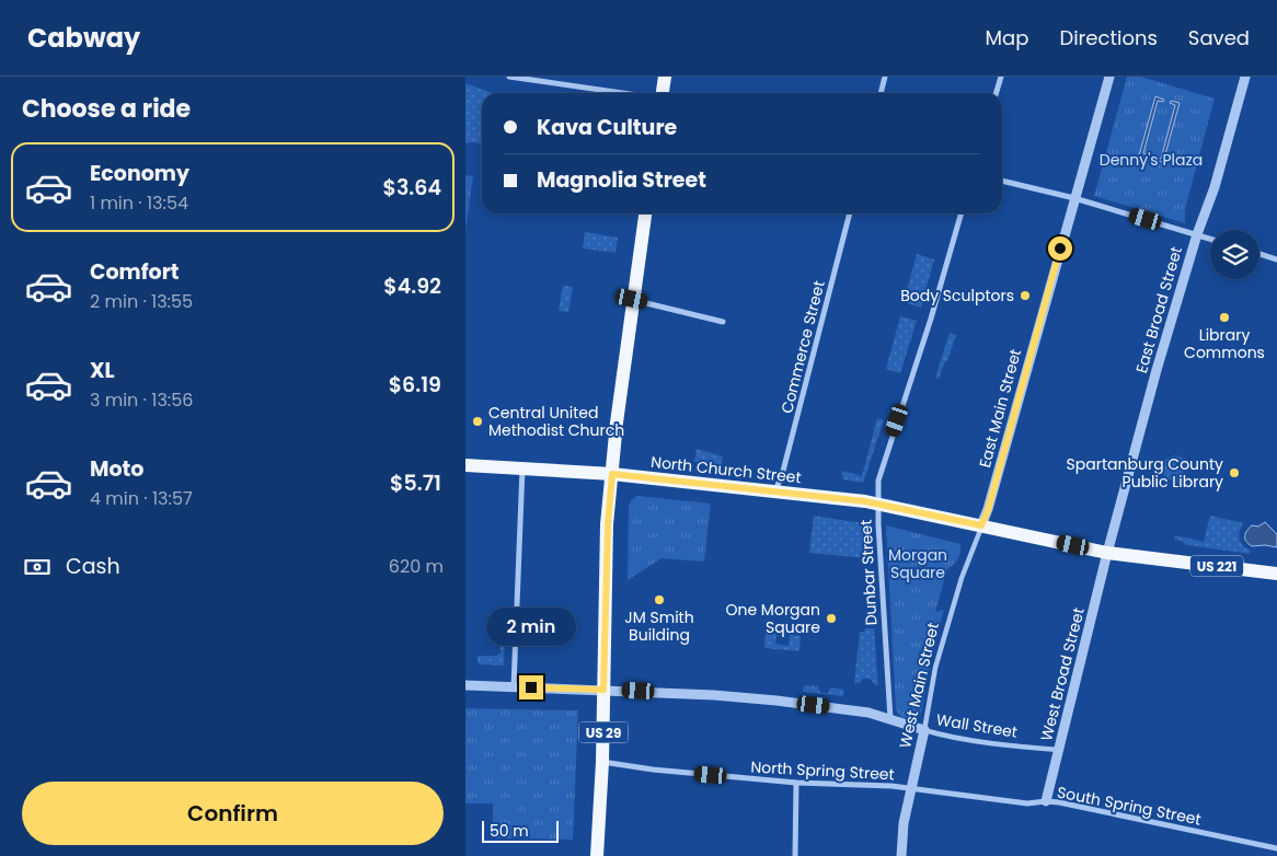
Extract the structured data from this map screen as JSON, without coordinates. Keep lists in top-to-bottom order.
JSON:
{
  "streets": {
    "main road": ["North Church Street", "US 221", "US 29"],
    "street": [
      "East Broad Street",
      "Commerce Street",
      "East Main Street",
      "Dunbar Street",
      "West Broad Street",
      "West Main Street",
      "Wall Street",
      "North Spring Street",
      "South Spring Street"
    ]
  },
  "crossings": [
    ["East Broad Street", "US 221"],
    ["East Broad Street", "West Broad Street"],
    ["Commerce Street", "North Church Street"],
    ["East Main Street", "North Church Street"],
    ["East Main Street", "US 221"],
    ["East Main Street", "West Main Street"],
    ["North Church Street", "US 221"],
    ["North Church Street", "Dunbar Street"],
    ["North Church Street", "West Main Street"],
    ["North Church Street", "US 29"],
    ["US 221", "West Broad Street"],
    ["US 221", "West Main Street"],
    ["West Broad Street", "Wall Street"],
    ["West Broad Street", "South Spring Street"],
    ["West Main Street", "Wall Street"],
    ["West Main Street", "North Spring Street"],
    ["West Main Street", "South Spring Street"],
    ["US 29", "North Spring Street"],
    ["North Spring Street", "South Spring Street"]
  ],
  "parks": ["Denny's Plaza", "Morgan Square"],
  "places": [
    "Body Sculptors",
    "Library Commons",
    "Central United Methodist Church",
    "Spartanburg County Public Library",
    "JM Smith Building",
    "One Morgan Square"
  ],
  "scale_bar": "50 m",
  "page": {
    "header": "Cabway",
    "nav": ["Map", "Directions", "Saved"],
    "heading": "Choose a ride",
    "banner": ["Kava Culture", "Magnolia Street"],
    "list": [
      {
        "name": "Economy",
        "note": "1 min · 13:54",
        "value": "$3.64"
      },
      {
        "name": "Comfort",
        "note": "2 min · 13:55",
        "value": "$4.92"
      },
      {
        "name": "XL",
        "note": "3 min · 13:56",
        "value": "$6.19"
      },
      {
        "name": "Moto",
        "note": "4 min · 13:57",
        "value": "$5.71"
      }
    ],
    "pay": ["Cash", "620 m"],
    "bubble": "2 min",
    "buttons": "Confirm",
    "scale": "50 m"
  }
}
